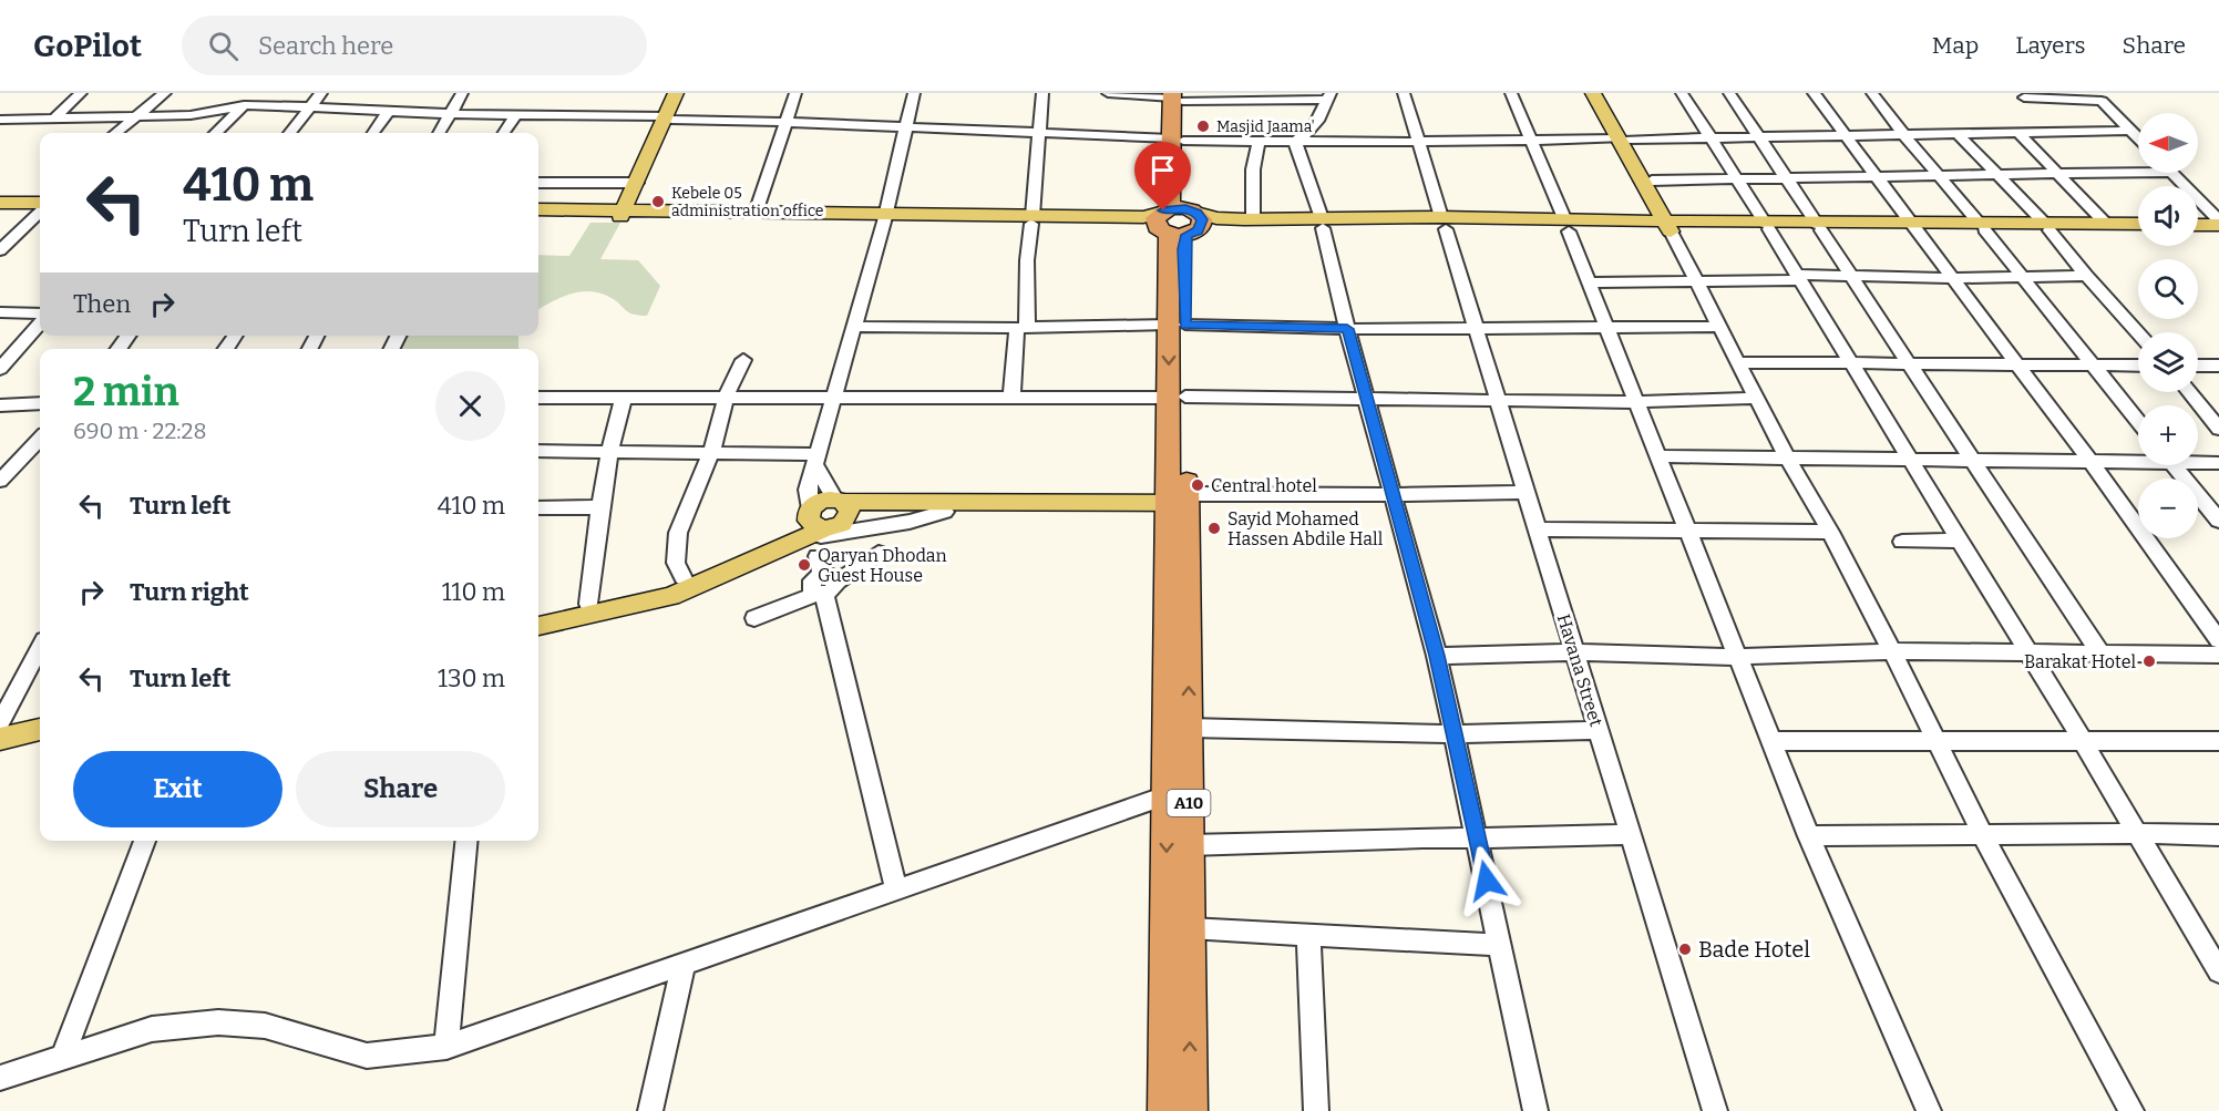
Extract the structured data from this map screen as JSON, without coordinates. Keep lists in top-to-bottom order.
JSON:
{
  "streets": {
    "highway": ["A10"],
    "street": ["Havana Street"]
  },
  "places": [
    "Masjid Jaama'",
    "Kebele 05 administration office",
    "Central hotel",
    "Sayid Mohamed Hassen Abdile Hall",
    "Qaryan Dhodan Guest House",
    "Barakat Hotel",
    "Bade Hotel"
  ],
  "north": "left",
  "page": {
    "header": "GoPilot",
    "search": "Search here",
    "nav": ["Map", "Layers", "Share"],
    "map_buttons": ["+", "−"],
    "turn": ["410 m", "Turn left"],
    "then": "Then",
    "heading": ["2 min", "690 m · 22:28"],
    "list": [
      {
        "name": "Turn left",
        "value": "410 m"
      },
      {
        "name": "Turn right",
        "value": "110 m"
      },
      {
        "name": "Turn left",
        "value": "130 m"
      }
    ],
    "buttons": ["Exit", "Share"]
  }
}
